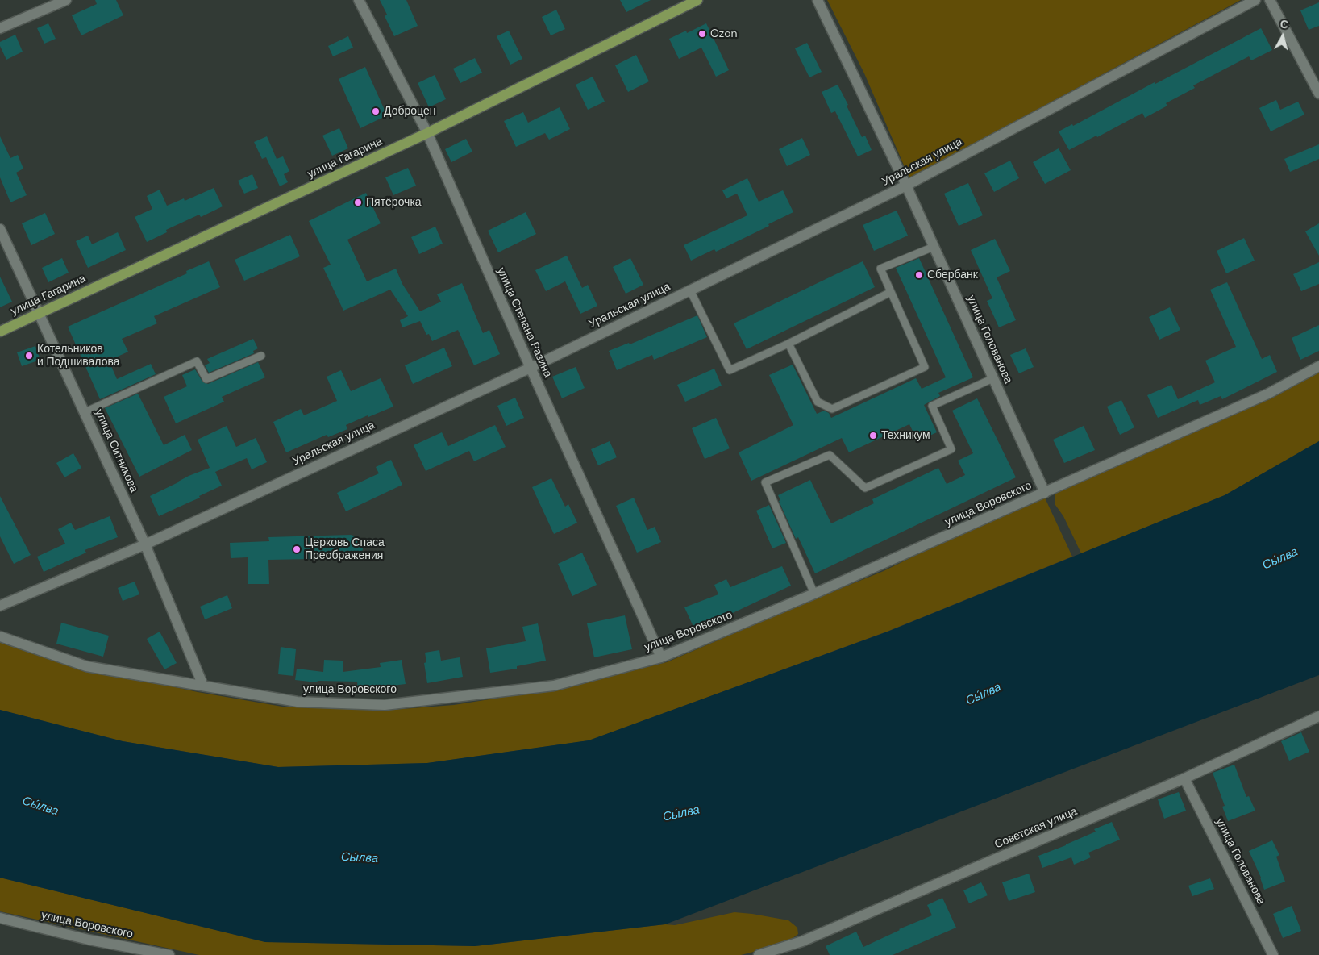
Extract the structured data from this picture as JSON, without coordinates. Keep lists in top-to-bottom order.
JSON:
{
  "streets": {
    "main road": ["улица Гагарина"],
    "street": [
      "Уральская улица",
      "улица Степана Разина",
      "улица Голованова",
      "улица Ситникова",
      "улица Воровского",
      "Советская улица"
    ]
  },
  "crossings": [
    ["улица Гагарина", "улица Степана Разина"],
    ["улица Гагарина", "улица Ситникова"],
    ["Уральская улица", "улица Степана Разина"],
    ["Уральская улица", "улица Голованова"],
    ["Уральская улица", "улица Ситникова"],
    ["улица Степана Разина", "улица Воровского"],
    ["улица Голованова", "улица Воровского"],
    ["улица Голованова", "Советская улица"],
    ["улица Ситникова", "улица Воровского"]
  ],
  "water": ["Сы́лва"],
  "places": [
    "Ozon",
    "Доброцен",
    "Пятёрочка",
    "Сбербанк",
    "Котельников и Подшивалова",
    "Техникум",
    "Церковь Спаса Преображения"
  ],
  "north": "top"
}
